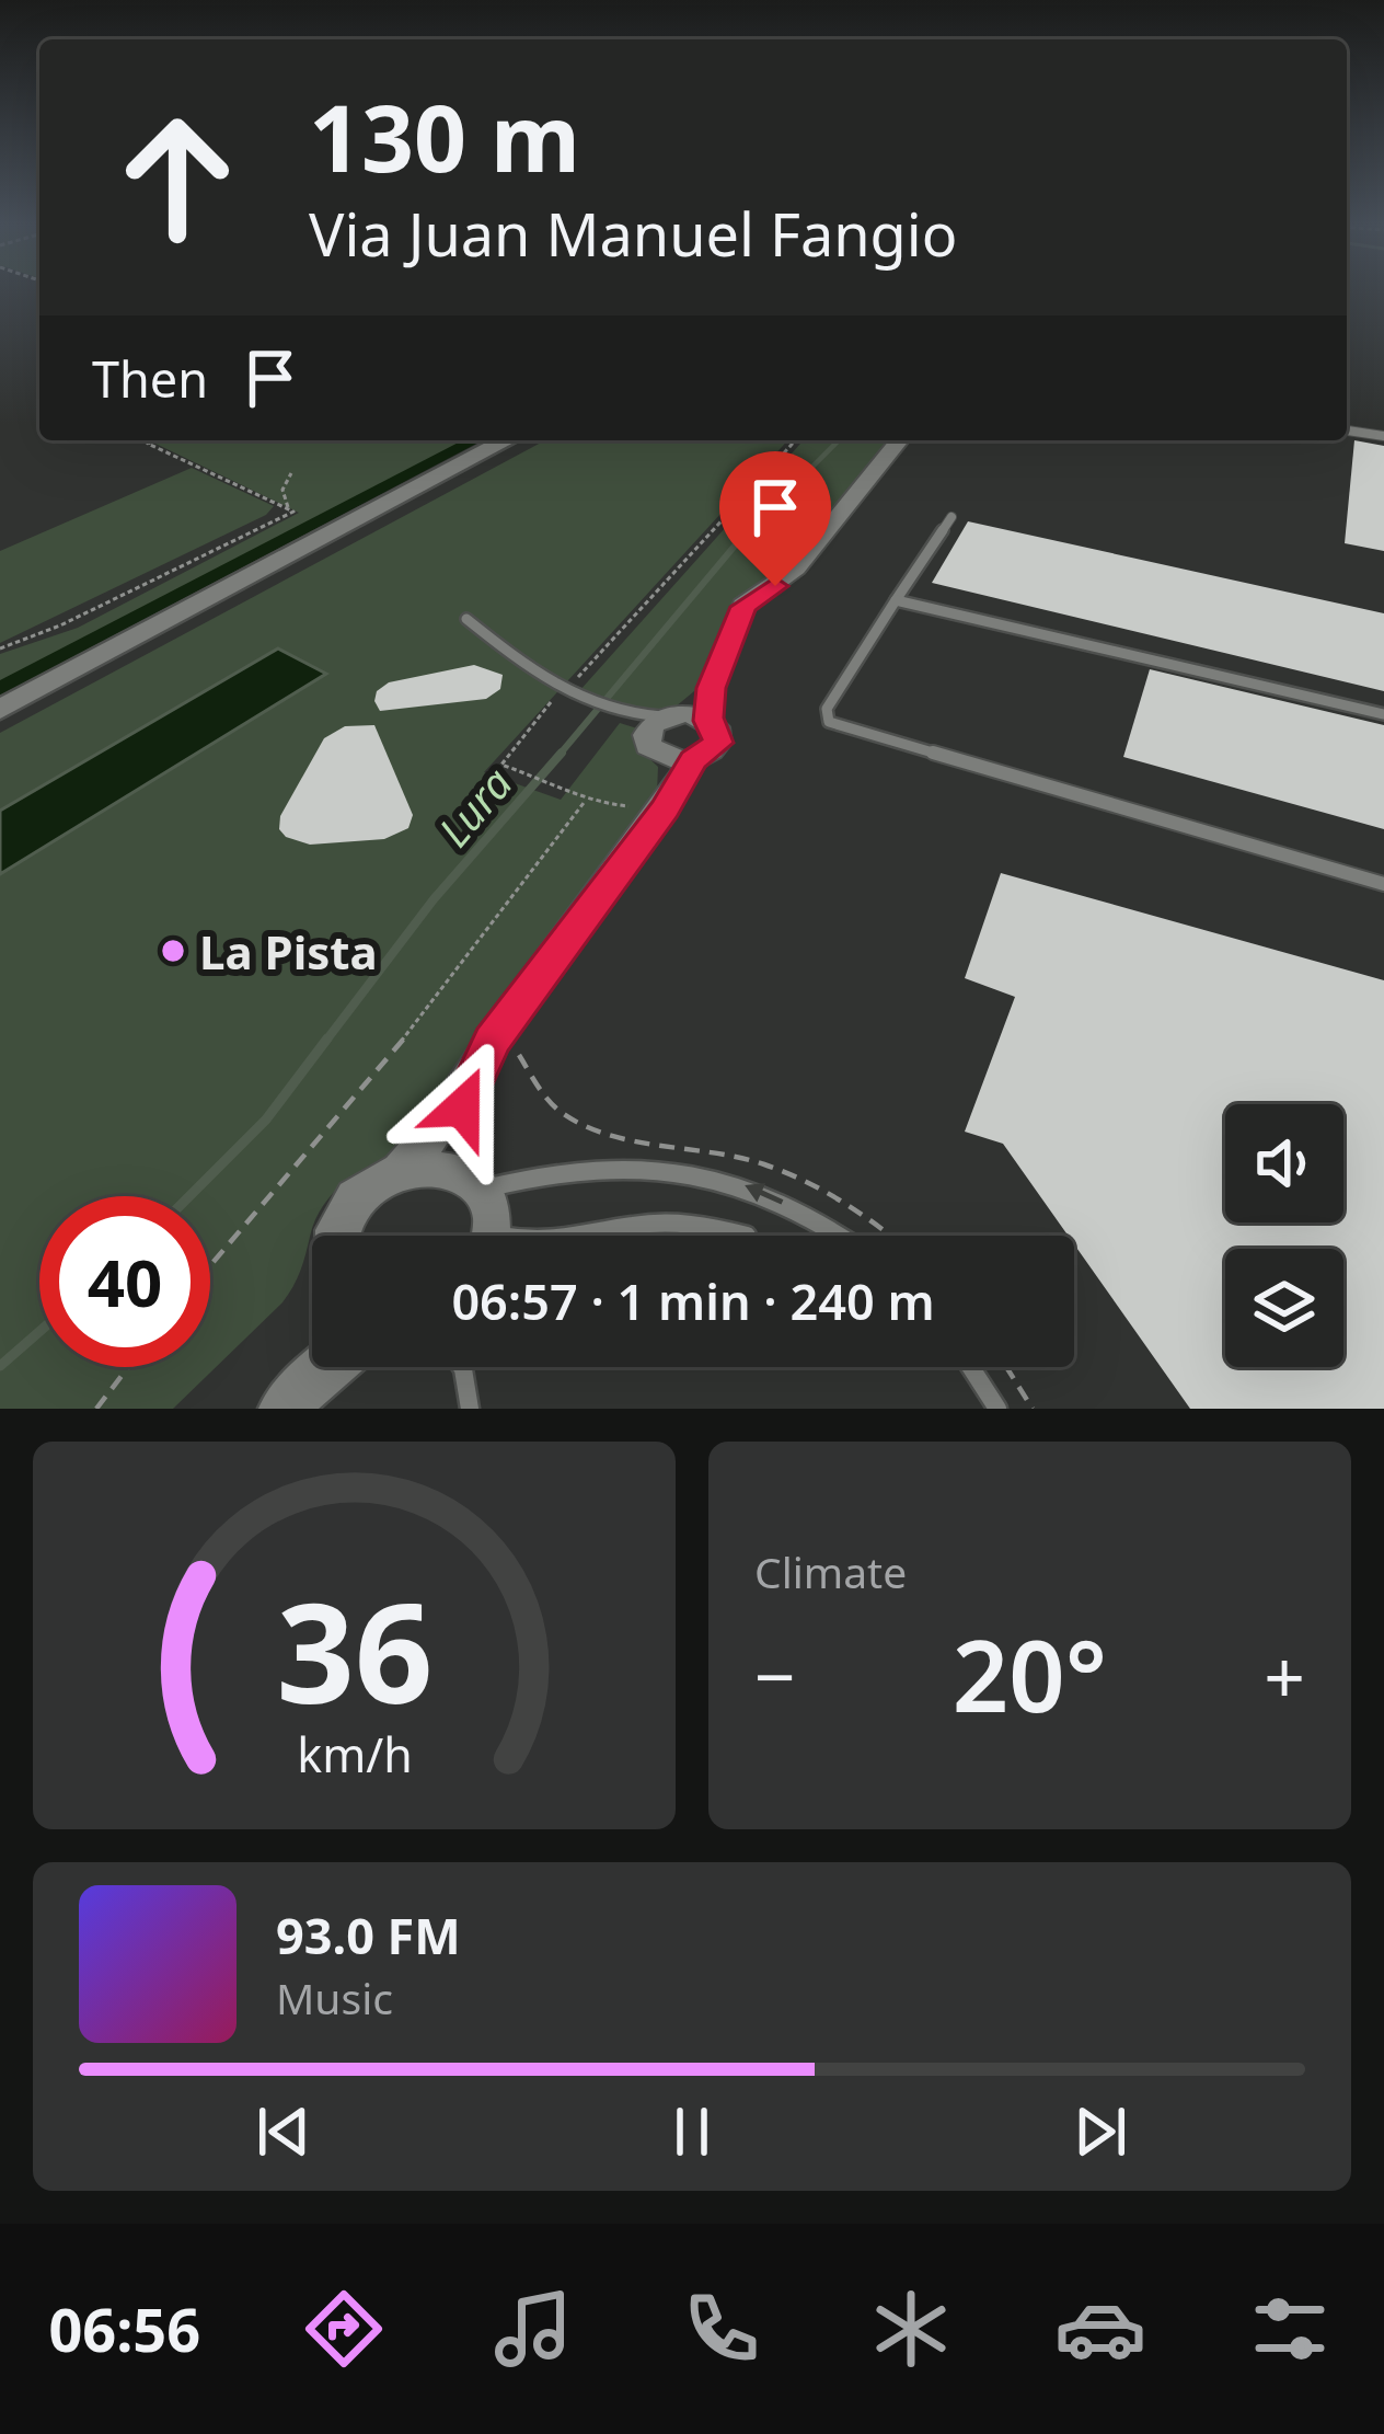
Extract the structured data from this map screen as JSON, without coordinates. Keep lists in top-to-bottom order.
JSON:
{
  "water": ["Lura"],
  "places": ["La Pista"],
  "page": {
    "turn": ["130 m", "Via Juan Manuel Fangio"],
    "then": "Then",
    "limit": "40",
    "trip": "06:57 · 1 min · 240 m",
    "tile": "Climate",
    "heat": ["−", "20°", "+"],
    "song": ["93.0 FM", "Music"],
    "tabs": "06:56",
    "gauge": ["36", "km/h"]
  }
}
